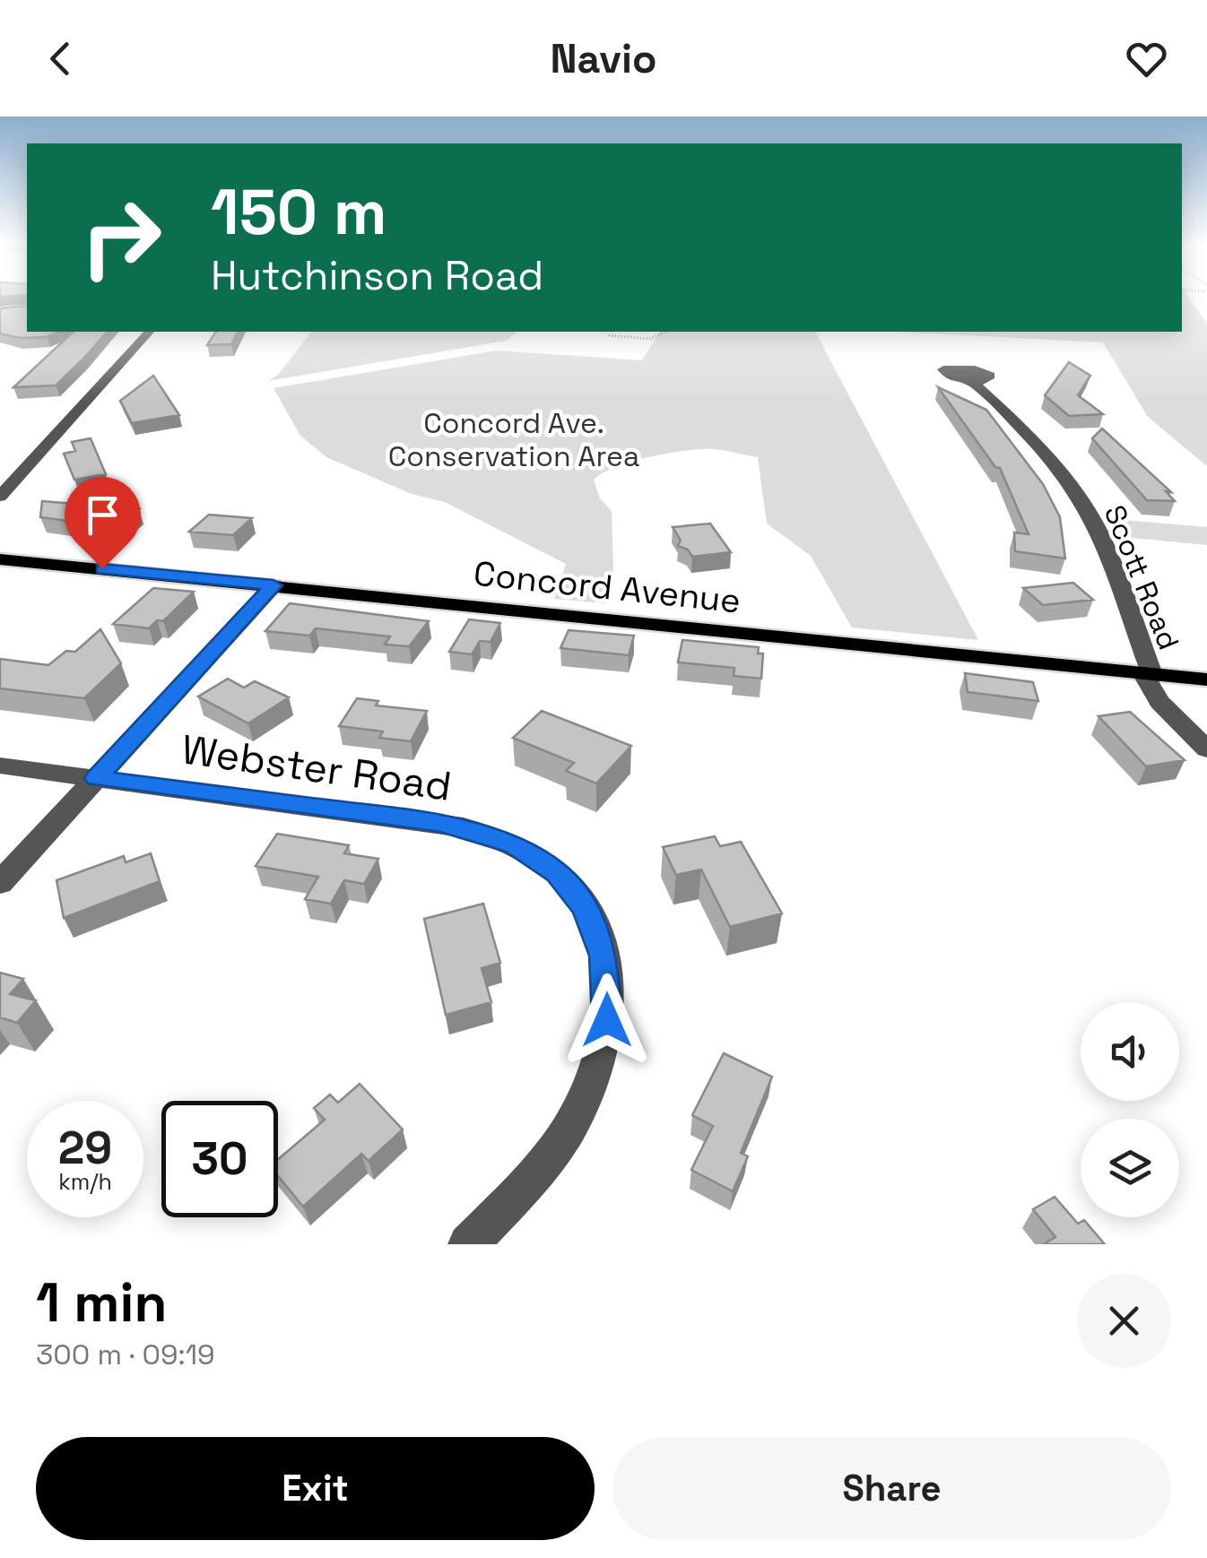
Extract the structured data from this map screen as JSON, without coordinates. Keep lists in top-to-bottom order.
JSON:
{
  "streets": {
    "main road": ["Concord Avenue"],
    "street": ["Scott Road", "Webster Road"]
  },
  "crossings": [
    ["Scott Road", "Concord Avenue"]
  ],
  "parks": ["Concord Ave. Conservation Area"],
  "page": {
    "header": "Navio",
    "turn": ["150 m", "Hutchinson Road"],
    "speed": "29 km/h",
    "limit": "30",
    "heading": ["1 min", "300 m · 09:19"],
    "buttons": ["Exit", "Share"]
  }
}
